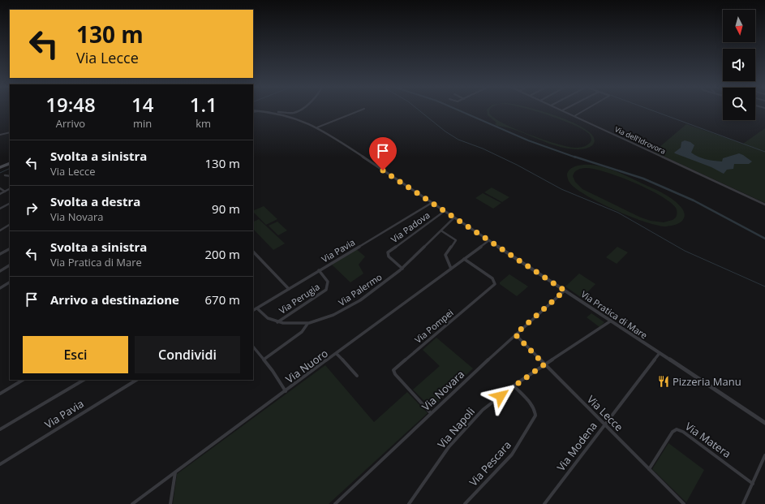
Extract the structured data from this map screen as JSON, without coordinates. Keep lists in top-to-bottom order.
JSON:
{
  "streets": {
    "street": [
      "Via dell'Idrovora",
      "Via Padova",
      "Via Pavia",
      "Via Palermo",
      "Via Perugia",
      "Via Pratica di Mare",
      "Via Pompei",
      "Via Nuoro",
      "Via Novara",
      "Via Lecce",
      "Via Napoli",
      "Via Matera",
      "Via Modena",
      "Via Pescara"
    ]
  },
  "crossings": [
    ["Via Padova", "Via Palermo"],
    ["Via Padova", "Via Pratica di Mare"],
    ["Via Pavia", "Via Palermo"],
    ["Via Pavia", "Via Perugia"],
    ["Via Pavia", "Via Pratica di Mare"],
    ["Via Palermo", "Via Perugia"],
    ["Via Palermo", "Via Pratica di Mare"],
    ["Via Pratica di Mare", "Via Nuoro"],
    ["Via Pratica di Mare", "Via Novara"],
    ["Via Pratica di Mare", "Via Napoli"],
    ["Via Pratica di Mare", "Via Modena"],
    ["Via Pompei", "Via Nuoro"],
    ["Via Pompei", "Via Novara"],
    ["Via Novara", "Via Lecce"],
    ["Via Lecce", "Via Napoli"],
    ["Via Lecce", "Via Matera"],
    ["Via Lecce", "Via Modena"],
    ["Via Napoli", "Via Pescara"]
  ],
  "places": {
    "restaurant": ["Pizzeria Manu"]
  },
  "north": "bottom",
  "page": {
    "turn": ["130 m", "Via Lecce"],
    "eta": [
      "19:48",
      "Arrivo",
      "14",
      "min",
      "1.1",
      "km"
    ],
    "list": [
      {
        "name": "Svolta a sinistra",
        "note": "Via Lecce",
        "value": "130 m"
      },
      {
        "name": "Svolta a destra",
        "note": "Via Novara",
        "value": "90 m"
      },
      {
        "name": "Svolta a sinistra",
        "note": "Via Pratica di Mare",
        "value": "200 m"
      },
      {
        "name": "Arrivo a destinazione",
        "value": "670 m"
      }
    ],
    "buttons": ["Esci", "Condividi"]
  }
}
